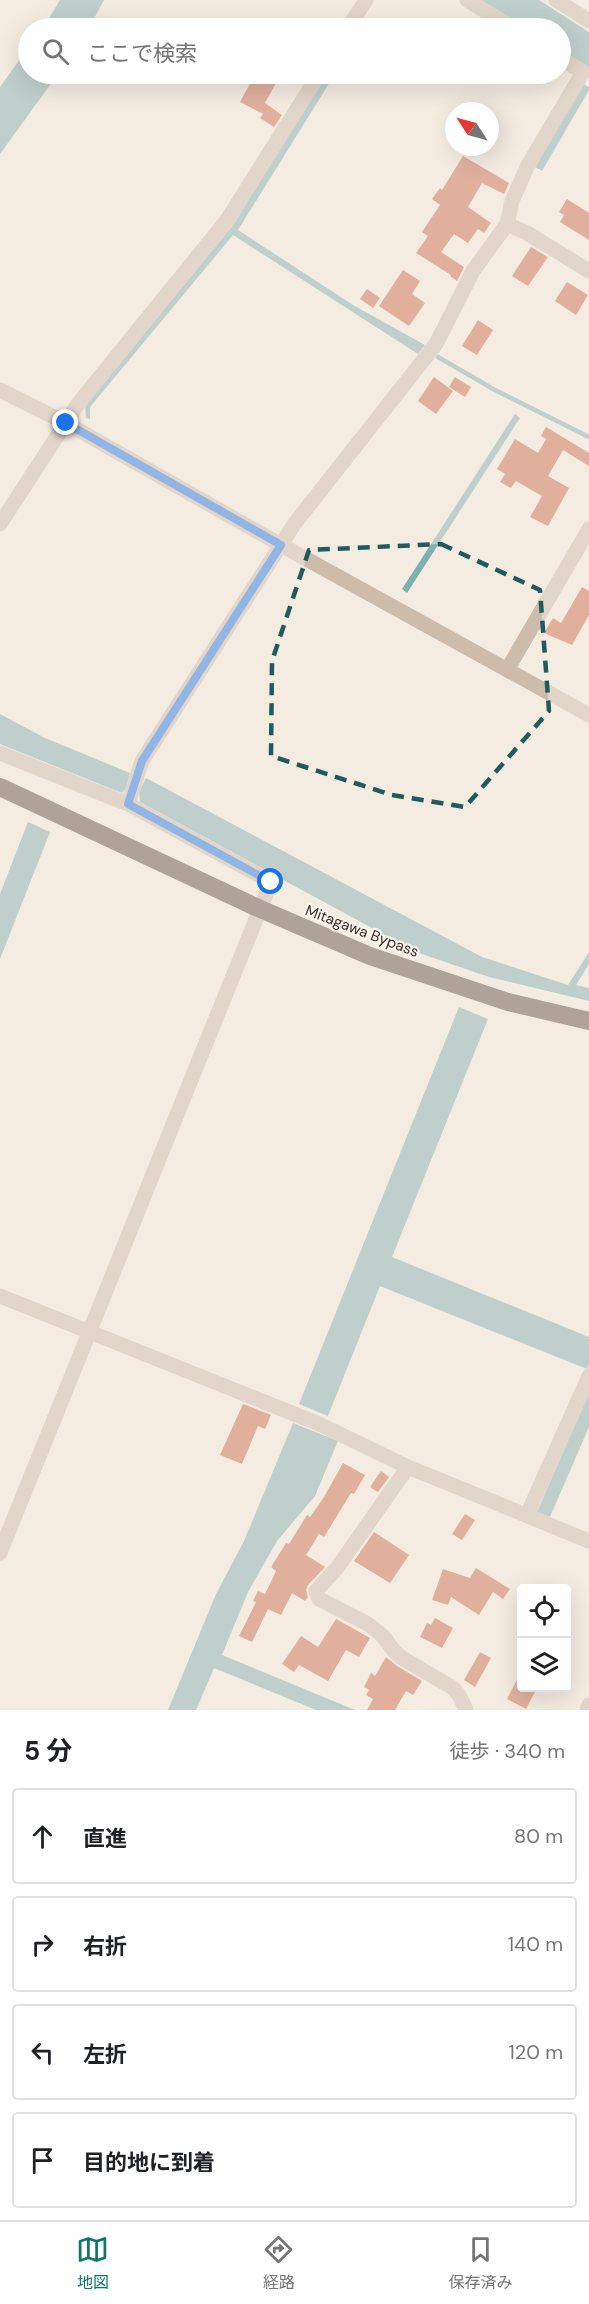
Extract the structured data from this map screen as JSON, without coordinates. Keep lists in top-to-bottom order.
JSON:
{
  "streets": {
    "highway": ["Mitagawa Bypass"]
  },
  "north": "top left",
  "page": {
    "search": "ここで検索",
    "heading": ["5 分", "徒歩 · 340 m"],
    "list": [
      ["直進", "80 m"],
      ["右折", "140 m"],
      ["左折", "120 m"],
      "目的地に到着"
    ],
    "nav": ["地図", "経路", "保存済み"]
  }
}
